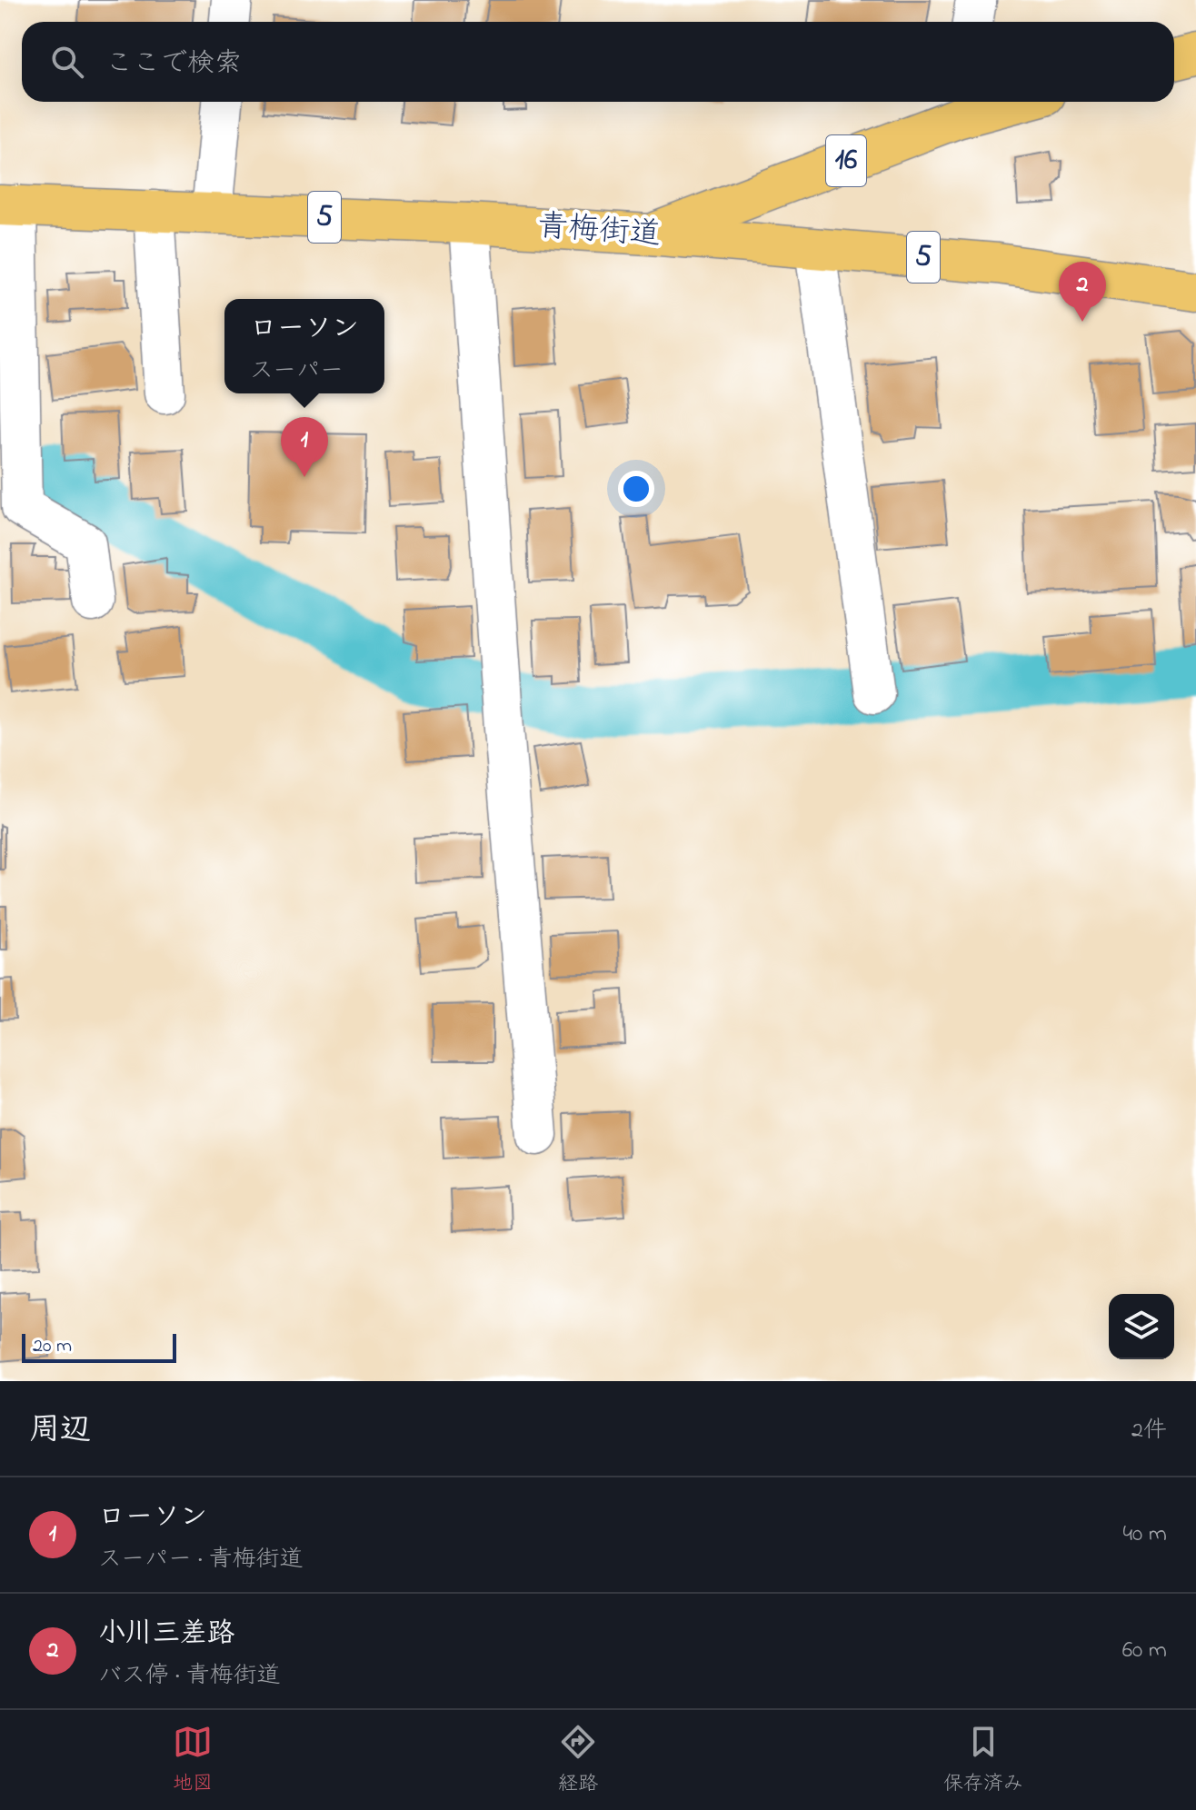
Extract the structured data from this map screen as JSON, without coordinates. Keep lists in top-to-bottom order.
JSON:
{
  "streets": {
    "main road": ["16", "5", "青梅街道"]
  },
  "crossings": [
    ["16", "青梅街道"]
  ],
  "scale_bar": "20 m",
  "page": {
    "search": "ここで検索",
    "pins": ["2", "1"],
    "popup": ["ローソン", "スーパー"],
    "scale": "20 m",
    "heading": ["周辺", "2件"],
    "list": [
      {
        "mark": "1",
        "name": "ローソン",
        "note": "スーパー · 青梅街道",
        "value": "40 m"
      },
      {
        "mark": "2",
        "name": "小川三差路",
        "note": "バス停 · 青梅街道",
        "value": "60 m"
      }
    ],
    "nav": ["地図", "経路", "保存済み"]
  }
}
